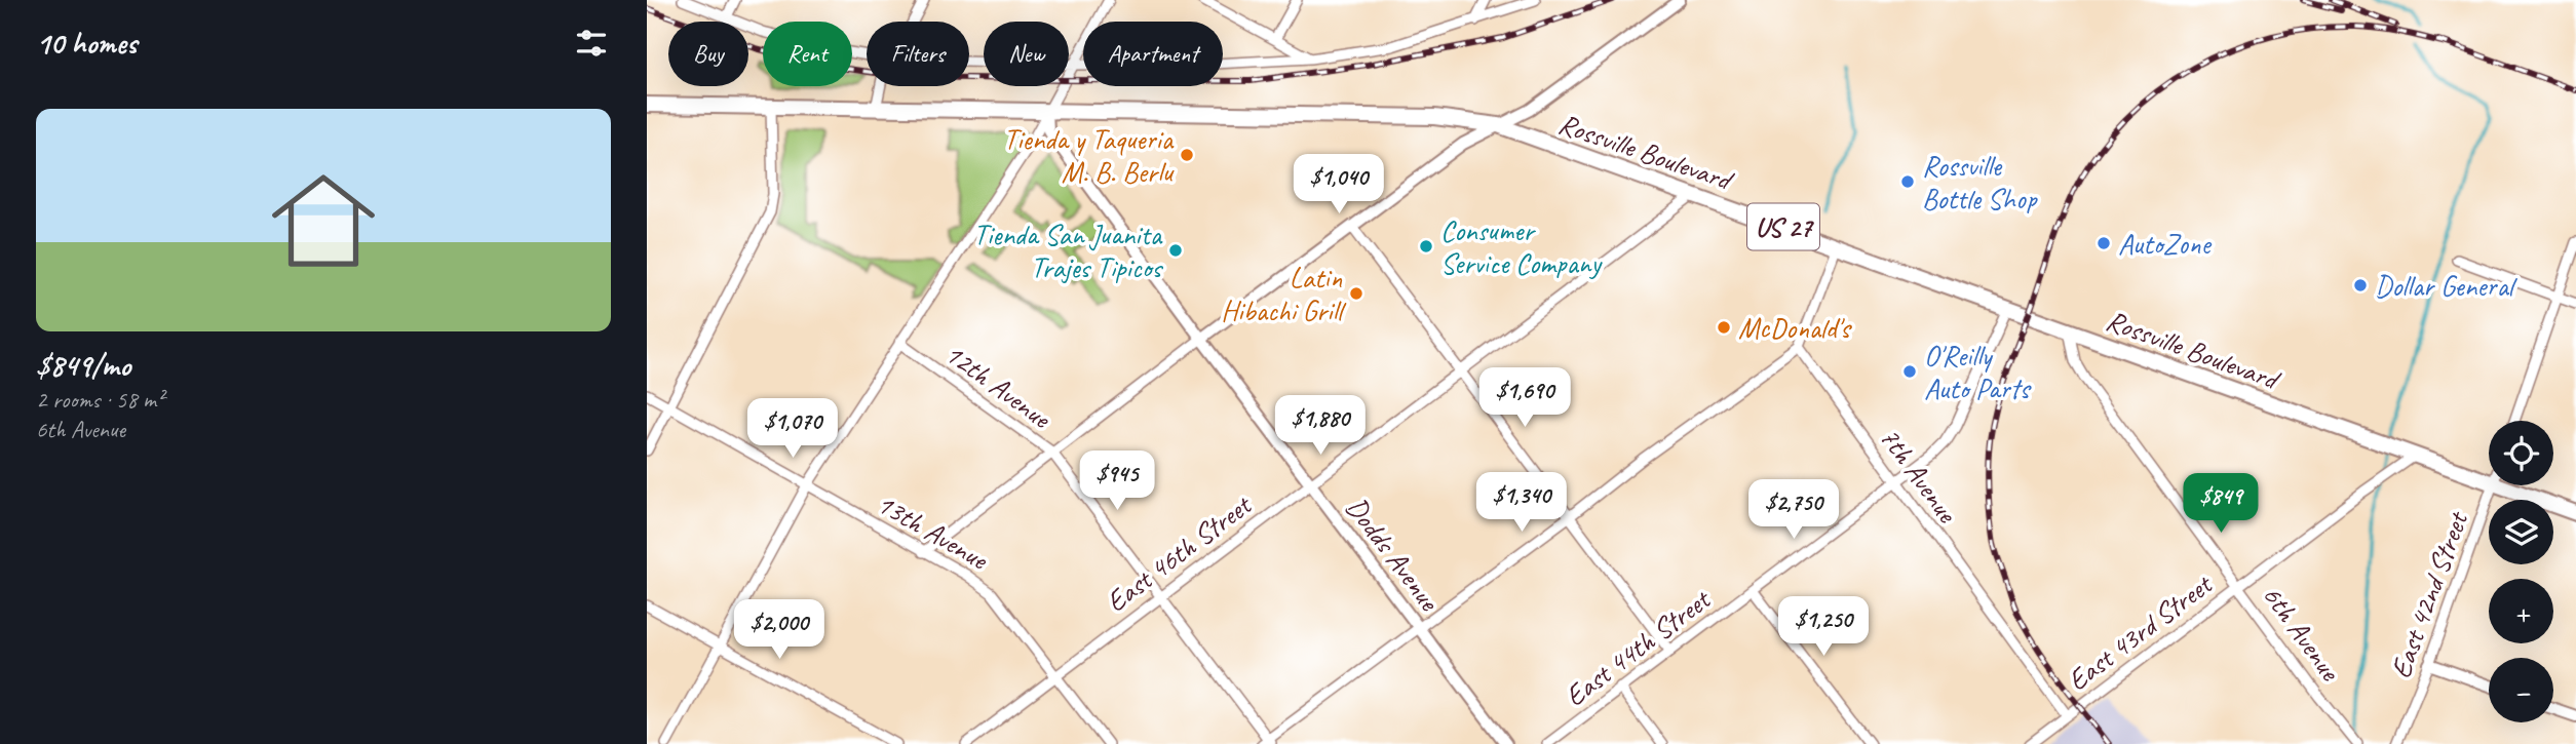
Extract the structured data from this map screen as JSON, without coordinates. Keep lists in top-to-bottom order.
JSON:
{
  "streets": {
    "highway": ["Rossville Boulevard", "US 27"],
    "street": [
      "12th Avenue",
      "7th Avenue",
      "13th Avenue",
      "East 46th Street",
      "Dodds Avenue",
      "East 42nd Street",
      "East 43rd Street",
      "6th Avenue",
      "East 44th Street"
    ]
  },
  "crossings": [
    ["Rossville Boulevard", "East 46th Street"],
    ["Rossville Boulevard", "Dodds Avenue"],
    ["Rossville Boulevard", "East 43rd Street"],
    ["Rossville Boulevard", "6th Avenue"],
    ["Rossville Boulevard", "East 44th Street"],
    ["12th Avenue", "East 46th Street"],
    ["7th Avenue", "East 43rd Street"],
    ["7th Avenue", "East 44th Street"],
    ["13th Avenue", "East 46th Street"],
    ["East 46th Street", "Dodds Avenue"],
    ["East 43rd Street", "6th Avenue"]
  ],
  "places": [
    "Tienda y Taqueria M. B. Berlu",
    "Rossville Bottle Shop",
    "AutoZone",
    "Consumer Service Company",
    "Tienda San Juanita Trajes Tipicos",
    "Dollar General",
    "Latin Hibachi Grill",
    "McDonald's",
    "O'Reilly Auto Parts"
  ],
  "page": {
    "heading": "10 homes",
    "chip": [
      "Buy",
      "Rent",
      "Filters",
      "New",
      "Apartment"
    ],
    "list": [
      {
        "name": "$849/mo",
        "note": "2 rooms · 58 m² · 6th Avenue"
      }
    ],
    "price": [
      "$1,040",
      "$1,690",
      "$1,880",
      "$1,070",
      "$945",
      "$1,340",
      "$849",
      "$2,750",
      "$1,250",
      "$2,000"
    ],
    "map_buttons": ["+", "−"]
  }
}
